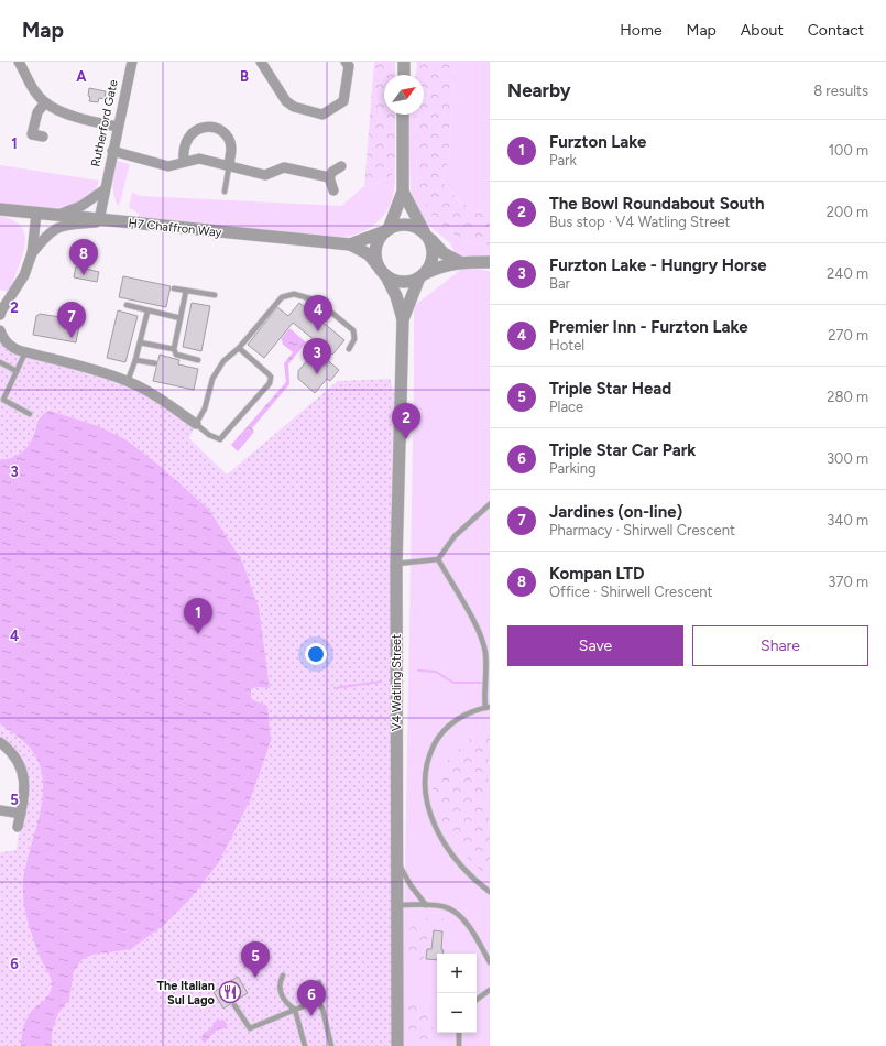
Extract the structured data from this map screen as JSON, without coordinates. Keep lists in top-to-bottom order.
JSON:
{
  "streets": {
    "street": ["Rutherford Gate", "H7 Chaffron Way", "V4 Watling Street"]
  },
  "crossings": [
    ["Rutherford Gate", "H7 Chaffron Way"],
    ["H7 Chaffron Way", "V4 Watling Street"]
  ],
  "places": {
    "restaurant": ["The Italian Sul Lago"]
  },
  "north": "top right",
  "page": {
    "header": "Map",
    "nav": [
      "Home",
      "Map",
      "About",
      "Contact"
    ],
    "heading": ["Nearby", "8 results"],
    "list": [
      {
        "mark": "1",
        "name": "Furzton Lake",
        "note": "Park",
        "value": "100 m"
      },
      {
        "mark": "2",
        "name": "The Bowl Roundabout South",
        "note": "Bus stop · V4 Watling Street",
        "value": "200 m"
      },
      {
        "mark": "3",
        "name": "Furzton Lake - Hungry Horse",
        "note": "Bar",
        "value": "240 m"
      },
      {
        "mark": "4",
        "name": "Premier Inn - Furzton Lake",
        "note": "Hotel",
        "value": "270 m"
      },
      {
        "mark": "5",
        "name": "Triple Star Head",
        "note": "Place",
        "value": "280 m"
      },
      {
        "mark": "6",
        "name": "Triple Star Car Park",
        "note": "Parking",
        "value": "300 m"
      },
      {
        "mark": "7",
        "name": "Jardines (on-line)",
        "note": "Pharmacy · Shirwell Crescent",
        "value": "340 m"
      },
      {
        "mark": "8",
        "name": "Kompan LTD",
        "note": "Office · Shirwell Crescent",
        "value": "370 m"
      }
    ],
    "pins": [
      "8",
      "4",
      "7",
      "3",
      "2",
      "1",
      "5",
      "6"
    ],
    "buttons": ["Save", "Share"],
    "map_buttons": ["+", "−"]
  },
  "grid": {
    "columns": ["A", "B"],
    "rows": [
      "1",
      "2",
      "3",
      "4",
      "5",
      "6"
    ]
  }
}
